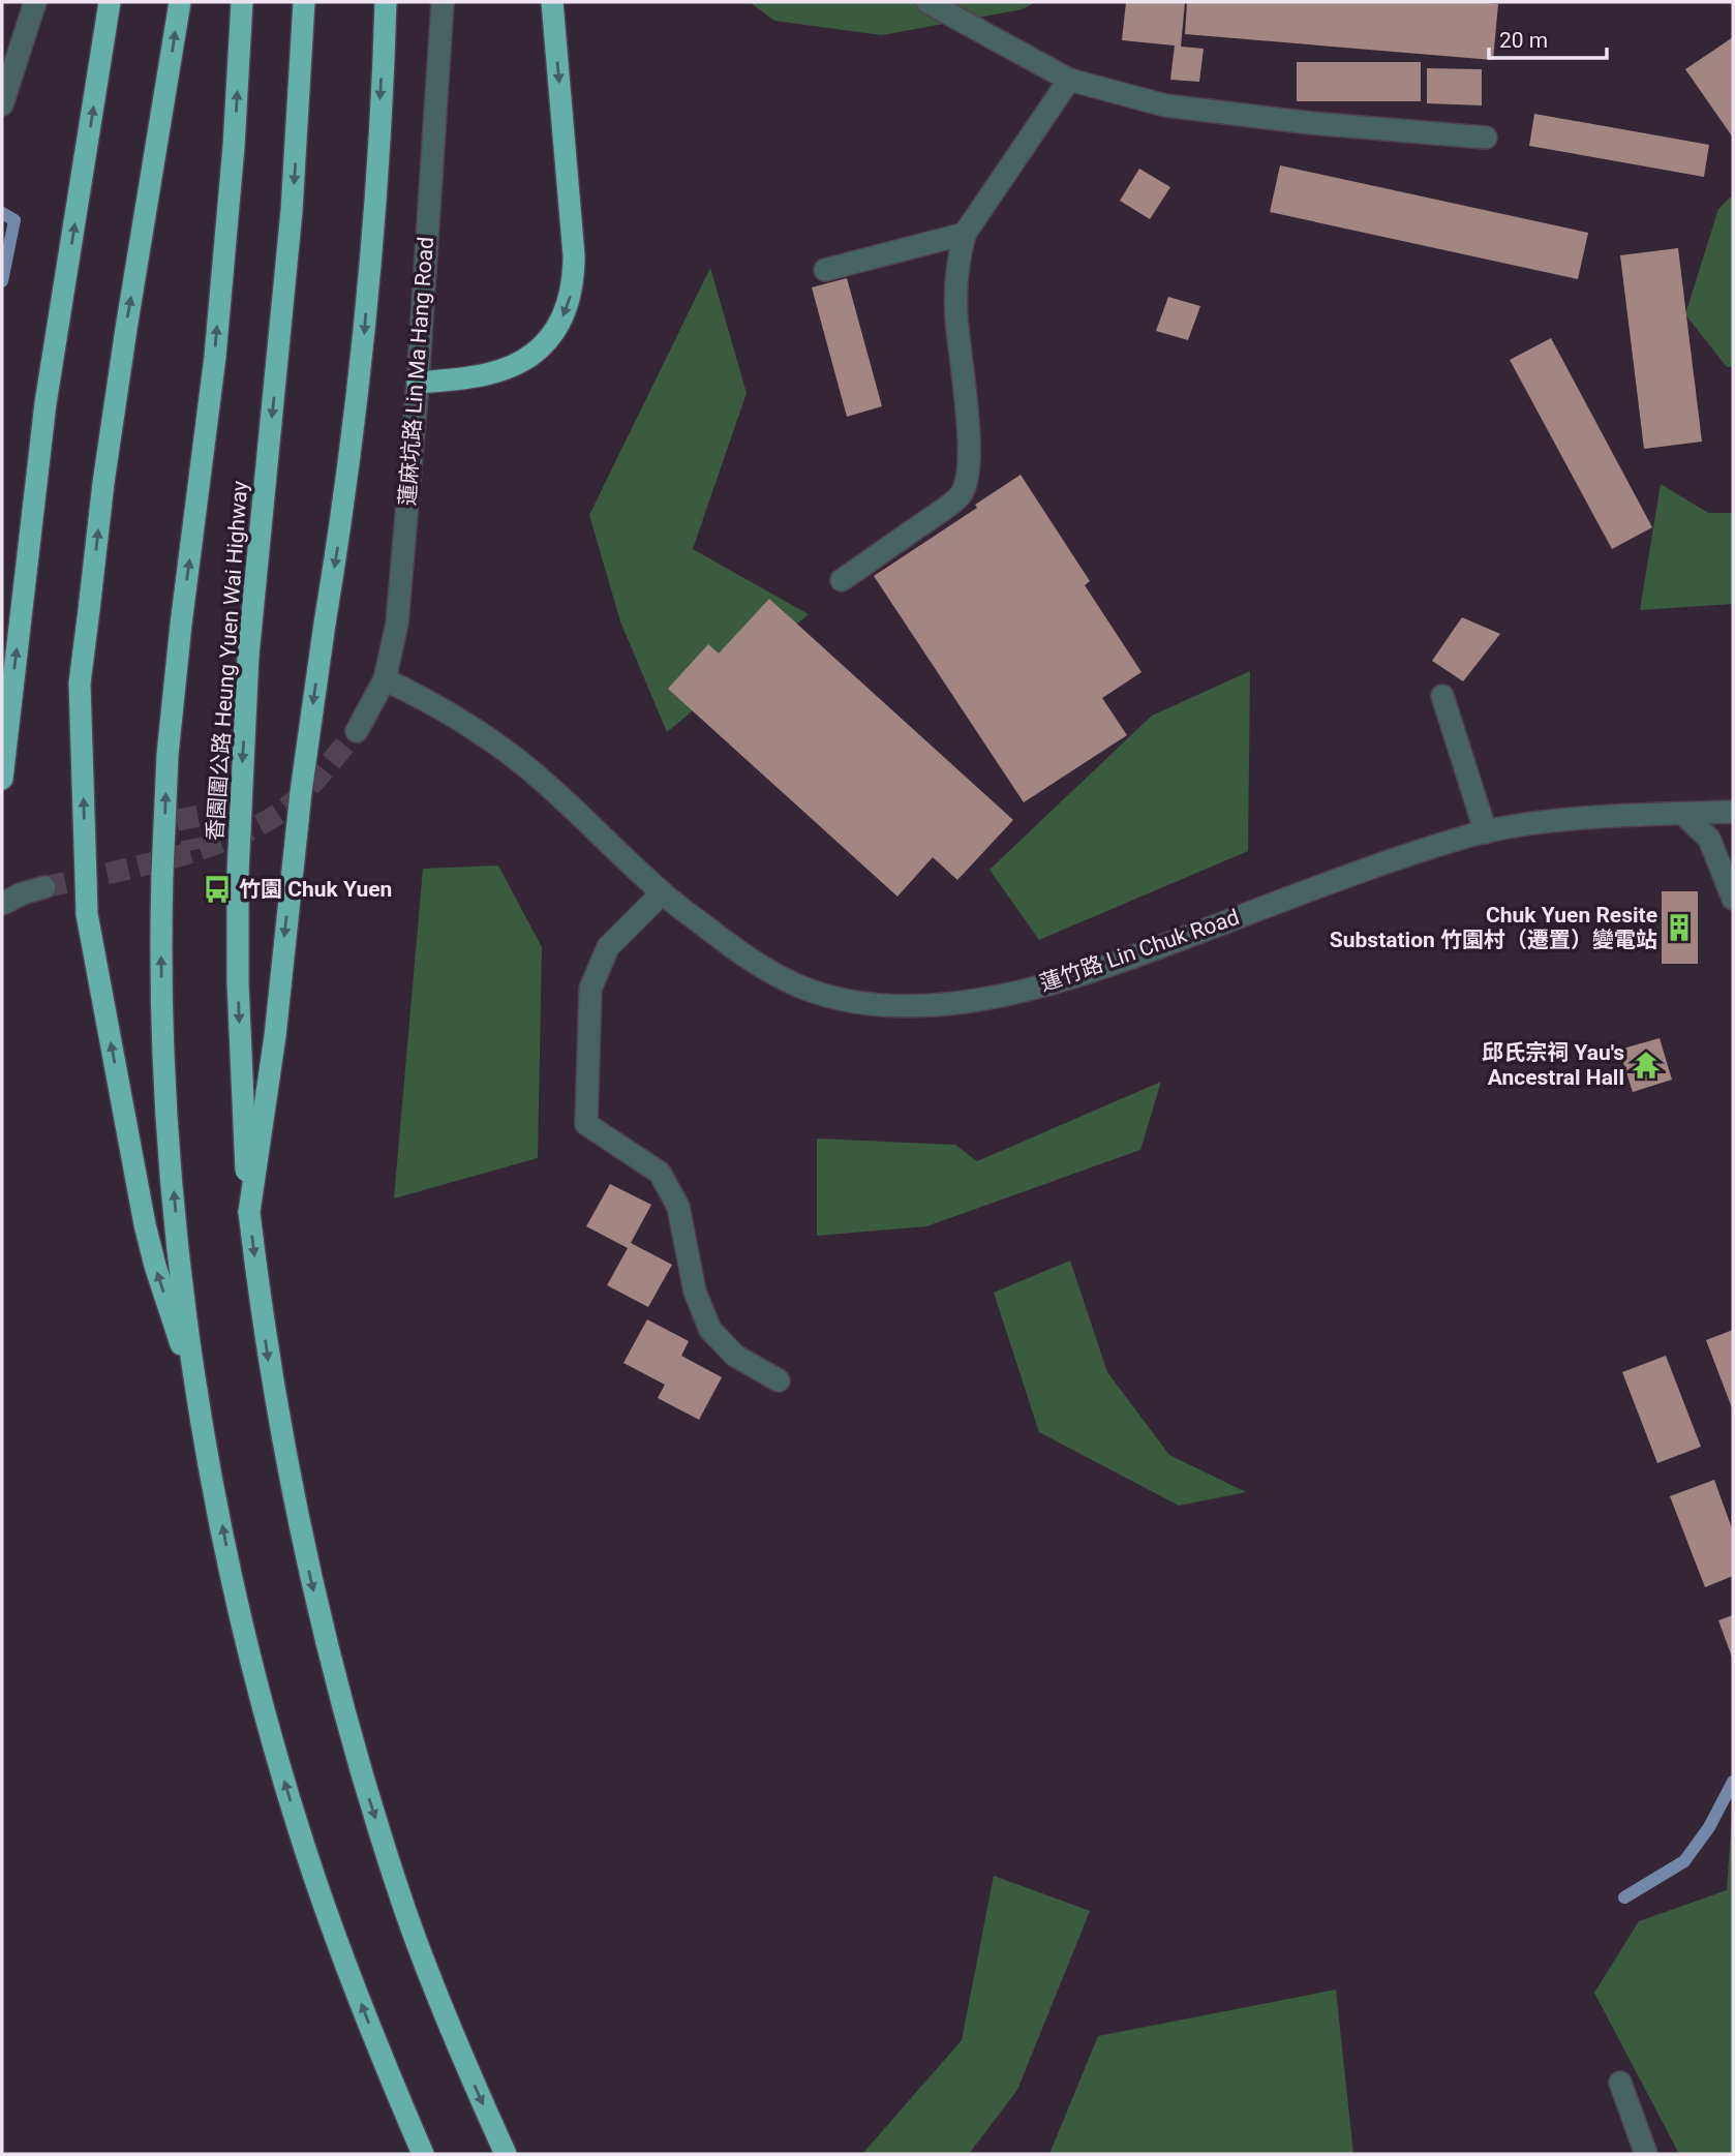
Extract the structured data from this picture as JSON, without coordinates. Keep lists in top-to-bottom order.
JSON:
{
  "streets": {
    "highway": ["香園圍公路 Heung Yuen Wai Highway"],
    "street": ["蓮麻坑路 Lin Ma Hang Road", "蓮竹路 Lin Chuk Road"]
  },
  "crossings": [
    ["蓮麻坑路 Lin Ma Hang Road", "蓮竹路 Lin Chuk Road"]
  ],
  "places": {
    "bus stop": ["竹園 Chuk Yuen"],
    "building": ["Chuk Yuen Resite Substation 竹園村（遷置）變電站"],
    "temple": ["邱氏宗祠 Yau's Ancestral Hall"]
  },
  "scale_bar": "20 m"
}
